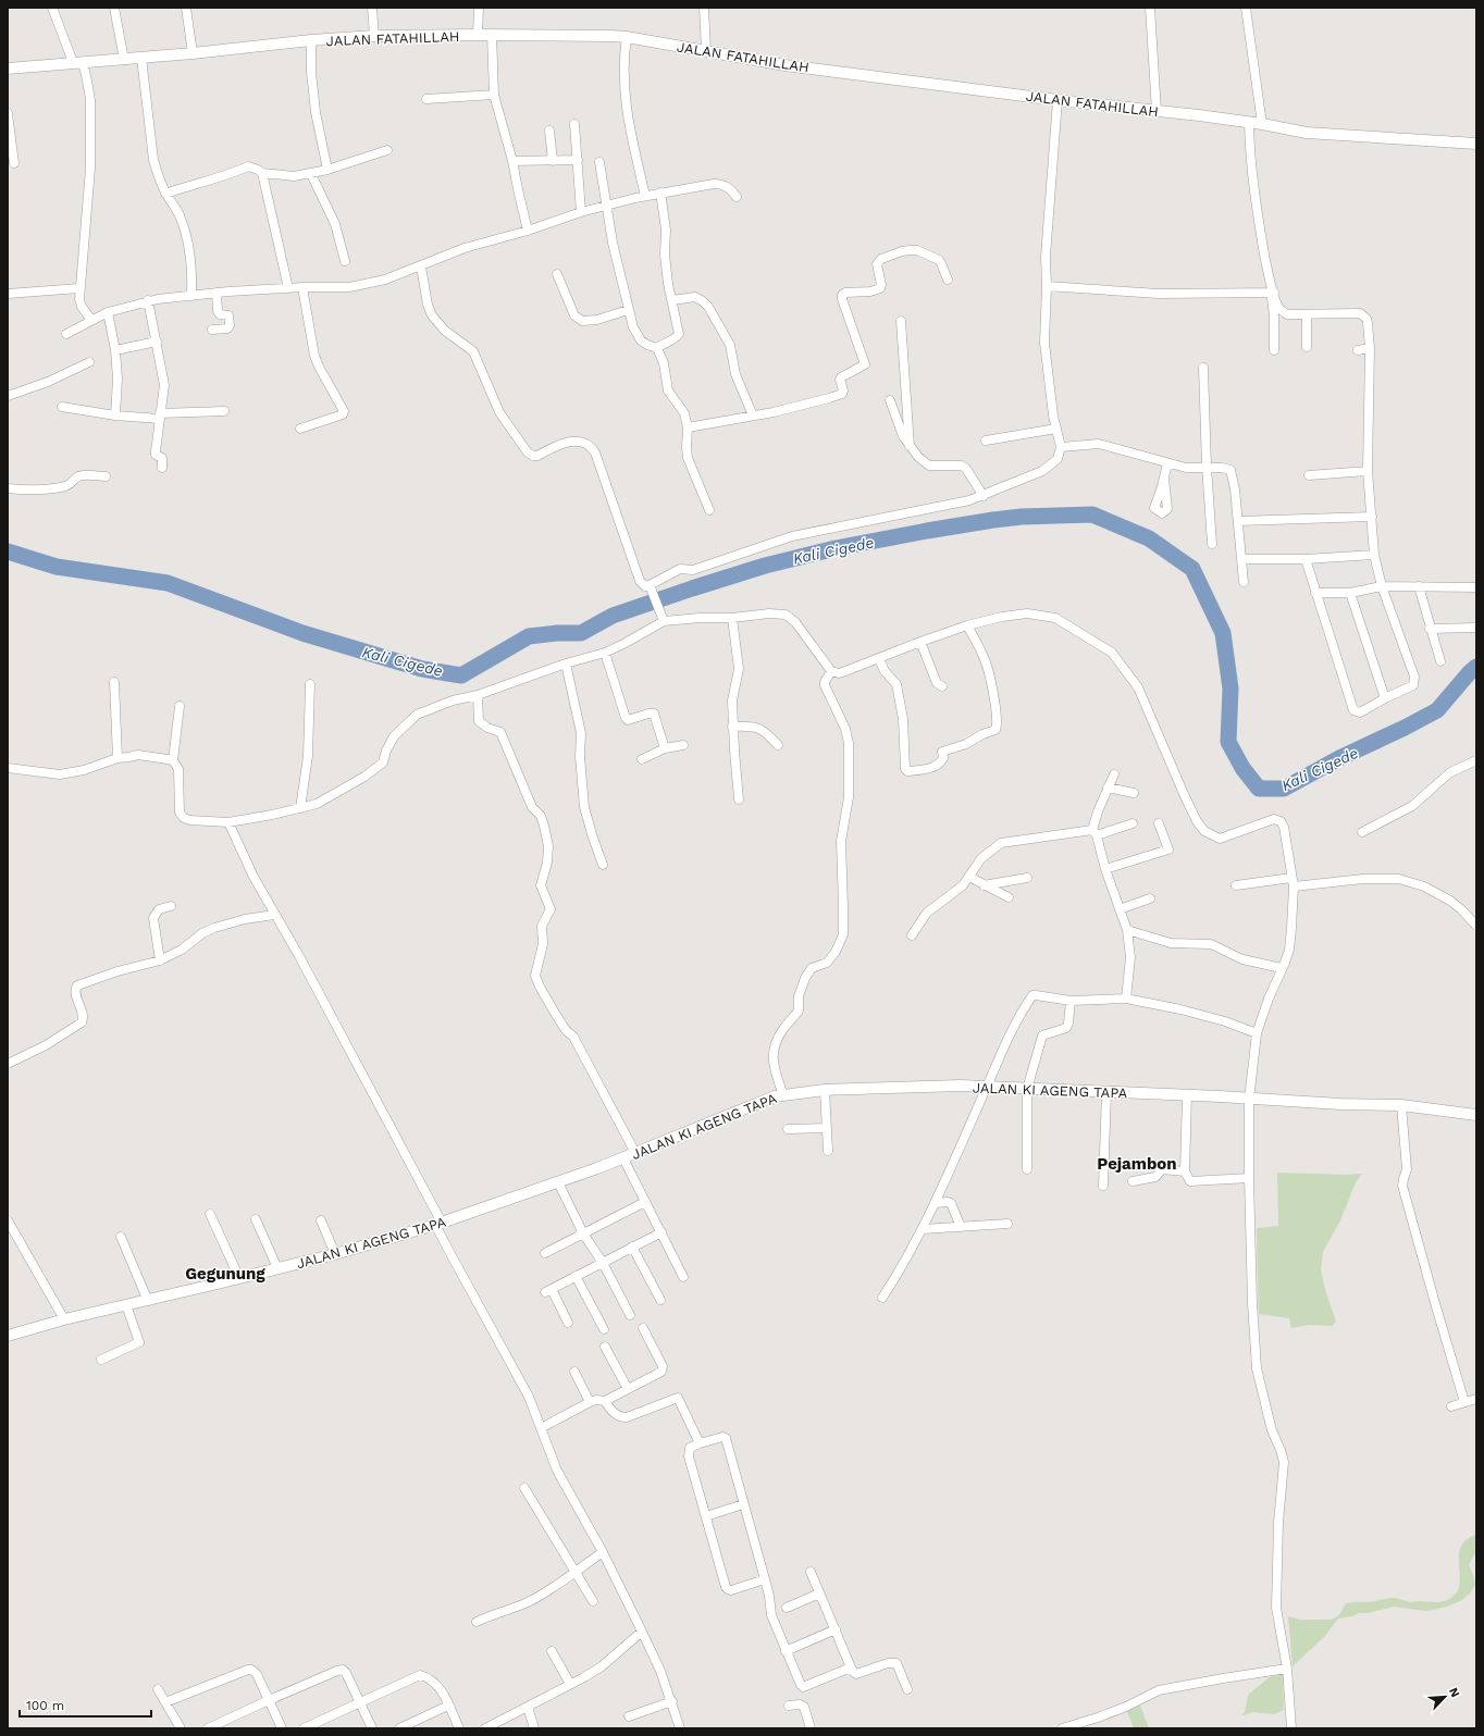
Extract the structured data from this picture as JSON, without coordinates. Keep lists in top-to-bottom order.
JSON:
{
  "streets": {
    "street": ["JALAN FATAHILLAH", "JALAN KI AGENG TAPA"]
  },
  "districts": ["Pejambon", "Gegunung"],
  "water": ["Kali Cigede"],
  "scale_bar": "100 m",
  "north": "top right"
}
